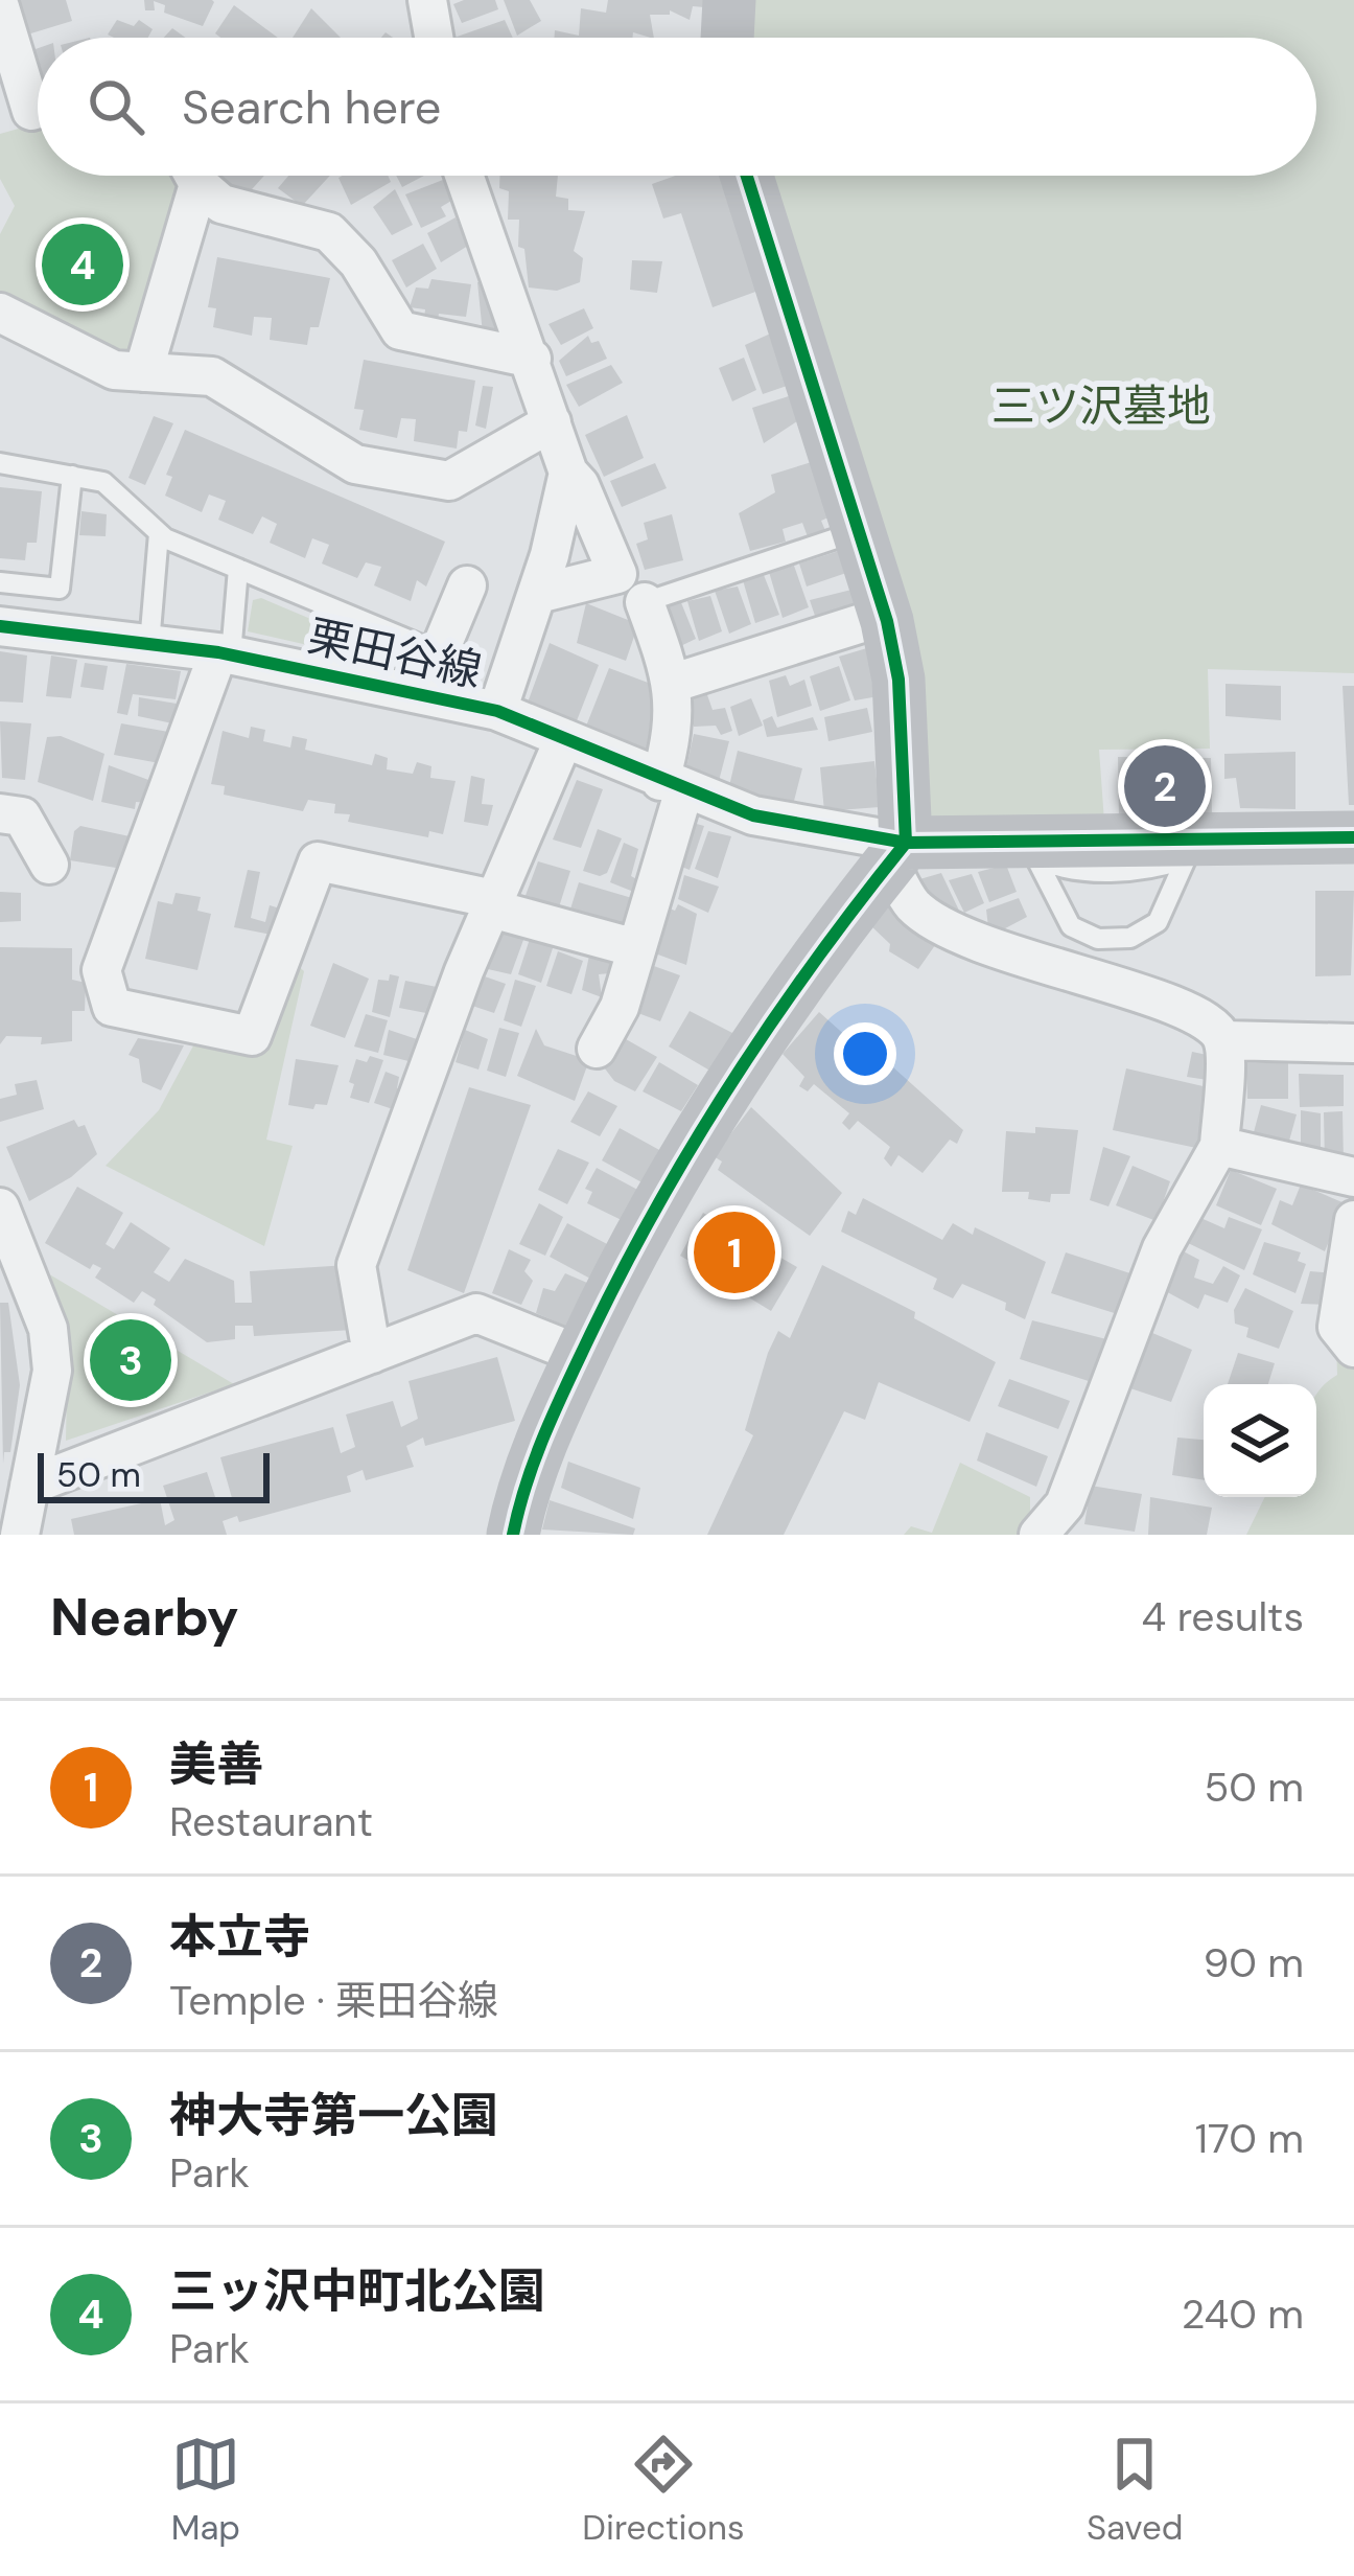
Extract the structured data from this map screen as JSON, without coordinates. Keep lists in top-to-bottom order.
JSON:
{
  "streets": {
    "street": ["栗田谷線"]
  },
  "parks": ["三ツ沢墓地"],
  "scale_bar": "50 m",
  "page": {
    "search": "Search here",
    "pins": [
      "4",
      "2",
      "1",
      "3"
    ],
    "scale": "50 m",
    "heading": ["Nearby", "4 results"],
    "list": [
      {
        "mark": "1",
        "name": "美善",
        "note": "Restaurant",
        "value": "50 m"
      },
      {
        "mark": "2",
        "name": "本立寺",
        "note": "Temple · 栗田谷線",
        "value": "90 m"
      },
      {
        "mark": "3",
        "name": "神大寺第一公園",
        "note": "Park",
        "value": "170 m"
      },
      {
        "mark": "4",
        "name": "三ッ沢中町北公園",
        "note": "Park",
        "value": "240 m"
      }
    ],
    "nav": ["Map", "Directions", "Saved"]
  }
}
